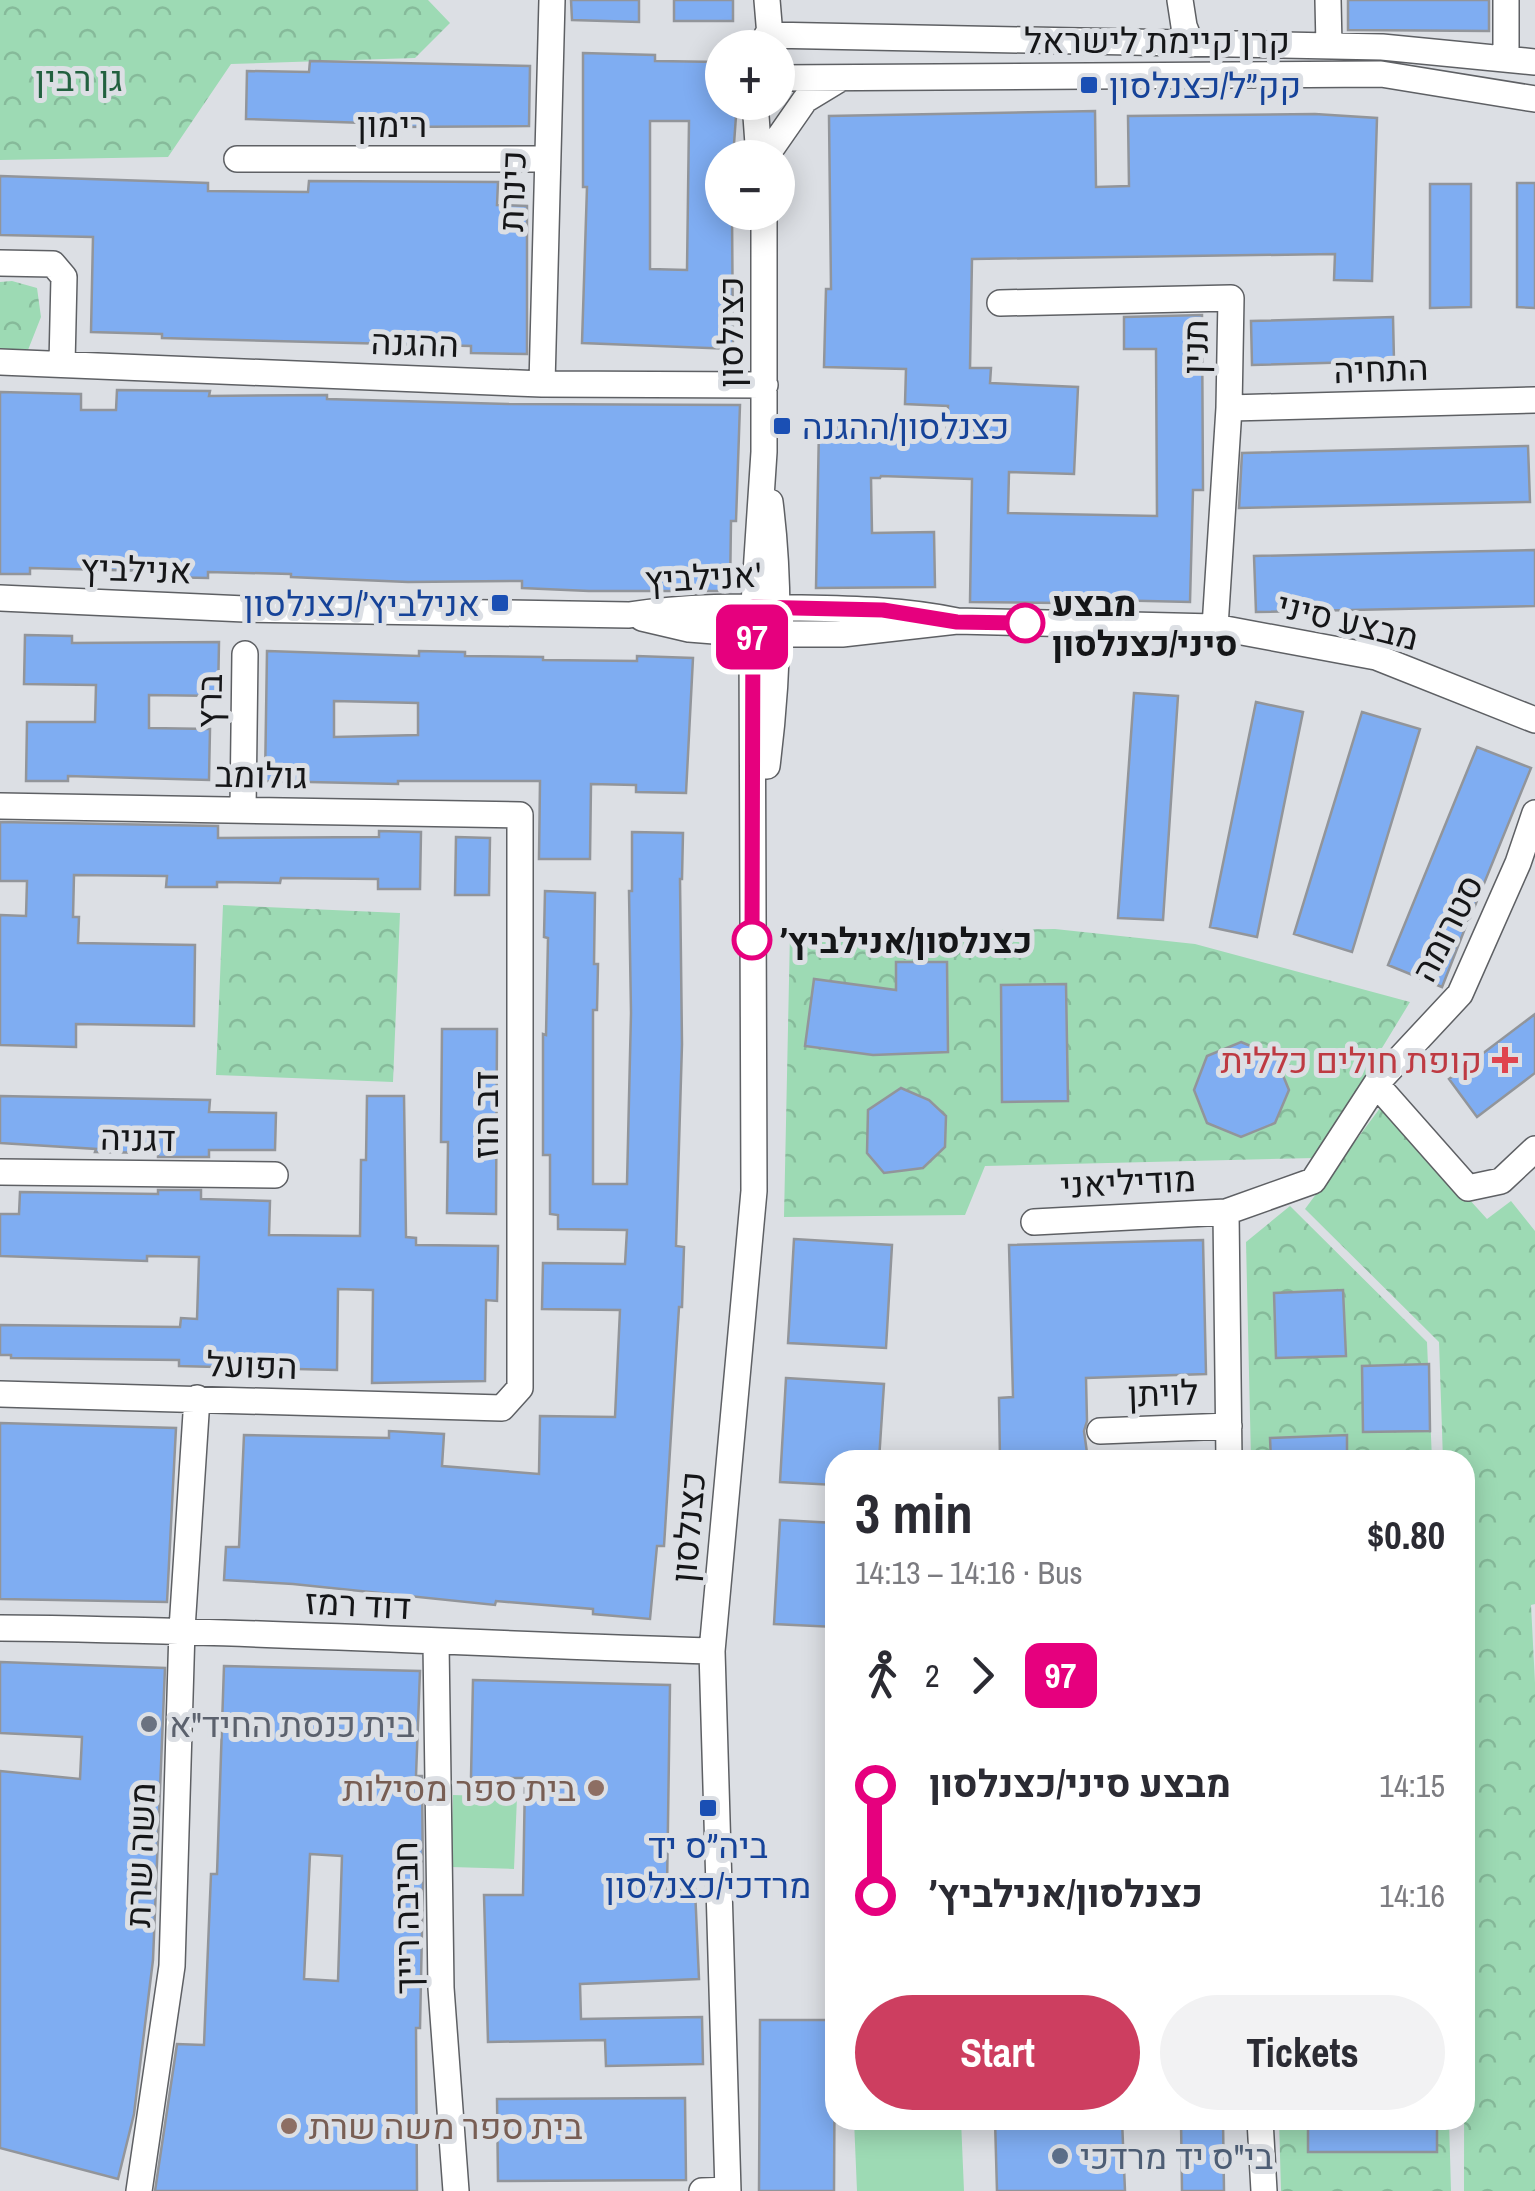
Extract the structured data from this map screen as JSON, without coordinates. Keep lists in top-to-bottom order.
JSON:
{
  "streets": {
    "street": [
      "קרן קיימת לישראל",
      "רימון",
      "כינרת",
      "כצנלסון",
      "ההגנה",
      "תנין",
      "התחיה",
      "אנילביץ",
      "אנילביץ'",
      "מבצע סיני",
      "ברץ",
      "גולומב",
      "סטרומה",
      "דב הוז",
      "דגניה",
      "מודיליאני",
      "הפועל",
      "לויתן",
      "דוד רמז",
      "משה שרת",
      "חביבה רייך"
    ]
  },
  "crossings": [
    ["רימון", "כינרת"],
    ["כינרת", "ההגנה"],
    ["כצנלסון", "ההגנה"],
    ["כצנלסון", "אנילביץ'"],
    ["כצנלסון", "מבצע סיני"],
    ["כצנלסון", "דוד רמז"],
    ["תנין", "התחיה"],
    ["תנין", "מבצע סיני"],
    ["אנילביץ", "אנילביץ'"],
    ["אנילביץ'", "מבצע סיני"],
    ["ברץ", "גולומב"],
    ["גולומב", "דב הוז"],
    ["סטרומה", "מודיליאני"],
    ["דב הוז", "הפועל"],
    ["הפועל", "משה שרת"],
    ["דוד רמז", "משה שרת"],
    ["דוד רמז", "חביבה רייך"]
  ],
  "parks": ["גן רבין"],
  "places": {
    "transit": [
      "קק״ל/כצנלסון",
      "כצנלסון/ההגנה",
      "אנילביץ׳/כצנלסון",
      "ביה״ס יד מרדכי/כצנלסון"
    ],
    "other": [
      "מבצע סיני/כצנלסון",
      "כצנלסון/אנילביץ׳",
      "בית כנסת החיד\"א",
      "בית ספר מסילות",
      "בית ספר משה שרת",
      "בי\"ס יד מרדכי"
    ],
    "health": ["קופת חולים כללית"]
  },
  "lines": ["bus line 97"],
  "page": {
    "on_map": "97",
    "map_buttons": ["+", "−"],
    "heading": ["3 min", "14:13 – 14:16 · Bus", "$0.80"],
    "legs": ["2", "97"],
    "list": [
      {
        "name": "מבצע סיני/כצנלסון",
        "value": "14:15"
      },
      {
        "name": "כצנלסון/אנילביץ׳",
        "value": "14:16"
      }
    ],
    "buttons": ["Start", "Tickets"]
  }
}
